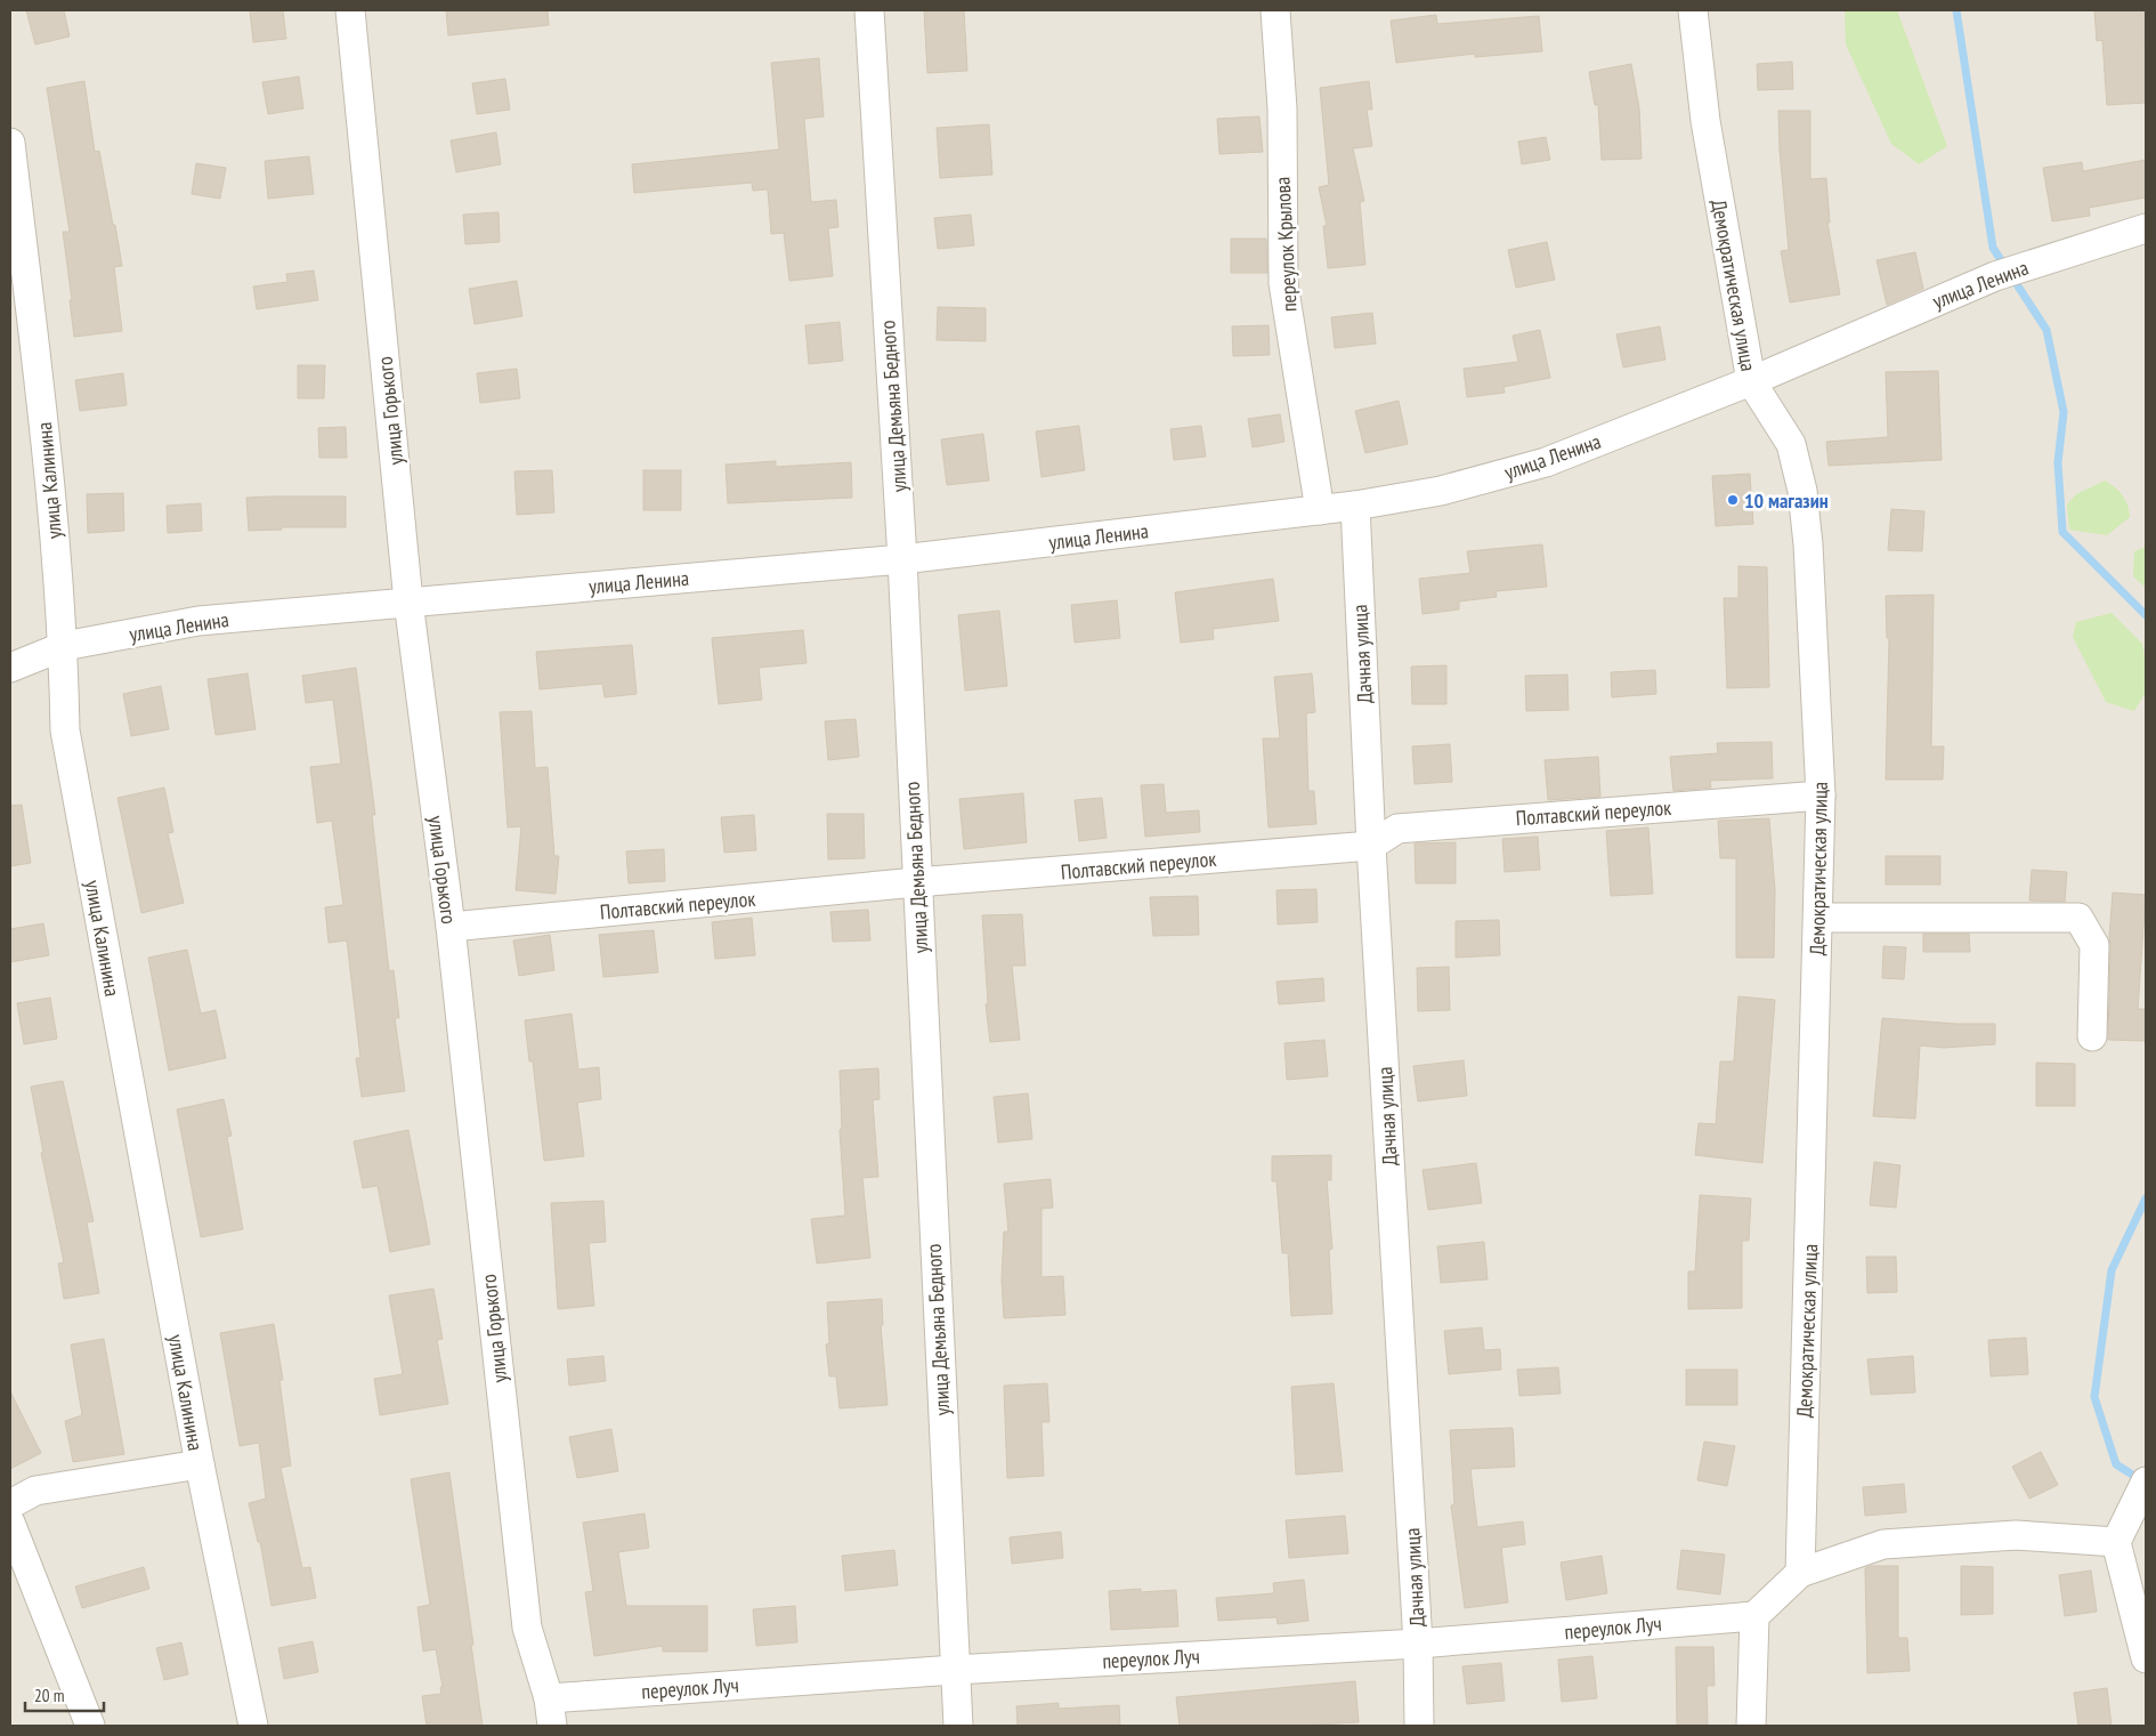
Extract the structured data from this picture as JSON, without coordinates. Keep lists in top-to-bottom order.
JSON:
{
  "streets": {
    "street": [
      "переулок Крылова",
      "улица Ленина",
      "Демократическая улица",
      "улица Демьяна Бедного",
      "улица Горького",
      "улица Калинина",
      "Дачная улица",
      "Полтавский переулок",
      "переулок Луч"
    ]
  },
  "crossings": [
    ["переулок Крылова", "улица Ленина"],
    ["улица Ленина", "Демократическая улица"],
    ["улица Ленина", "улица Демьяна Бедного"],
    ["улица Ленина", "улица Горького"],
    ["улица Ленина", "улица Калинина"],
    ["улица Ленина", "Дачная улица"],
    ["Демократическая улица", "Полтавский переулок"],
    ["улица Демьяна Бедного", "Полтавский переулок"],
    ["улица Демьяна Бедного", "переулок Луч"],
    ["улица Горького", "Полтавский переулок"],
    ["улица Горького", "переулок Луч"],
    ["Дачная улица", "Полтавский переулок"],
    ["Дачная улица", "переулок Луч"]
  ],
  "places": ["10 магазин"],
  "scale_bar": "20 m"
}
